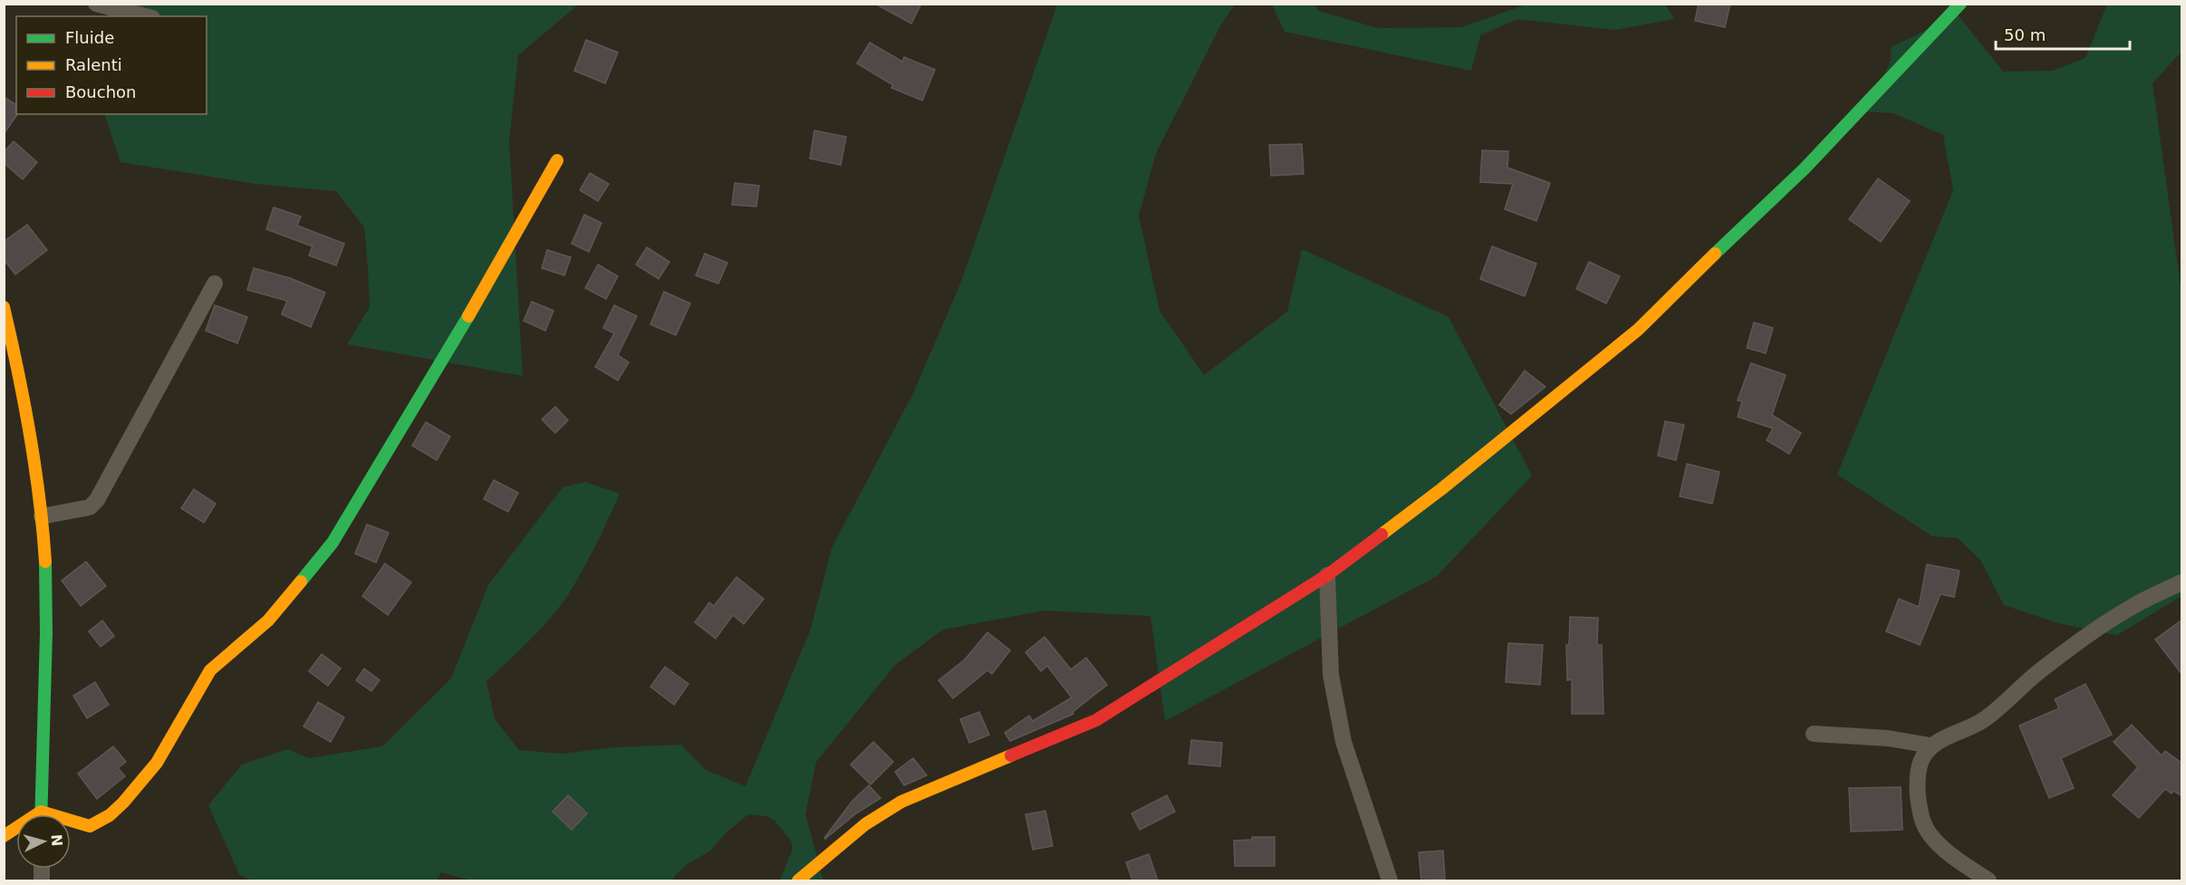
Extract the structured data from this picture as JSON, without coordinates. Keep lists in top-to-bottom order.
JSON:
{
  "legend": ["Fluide", "Ralenti", "Bouchon"],
  "scale_bar": "50 m",
  "north": "right"
}
